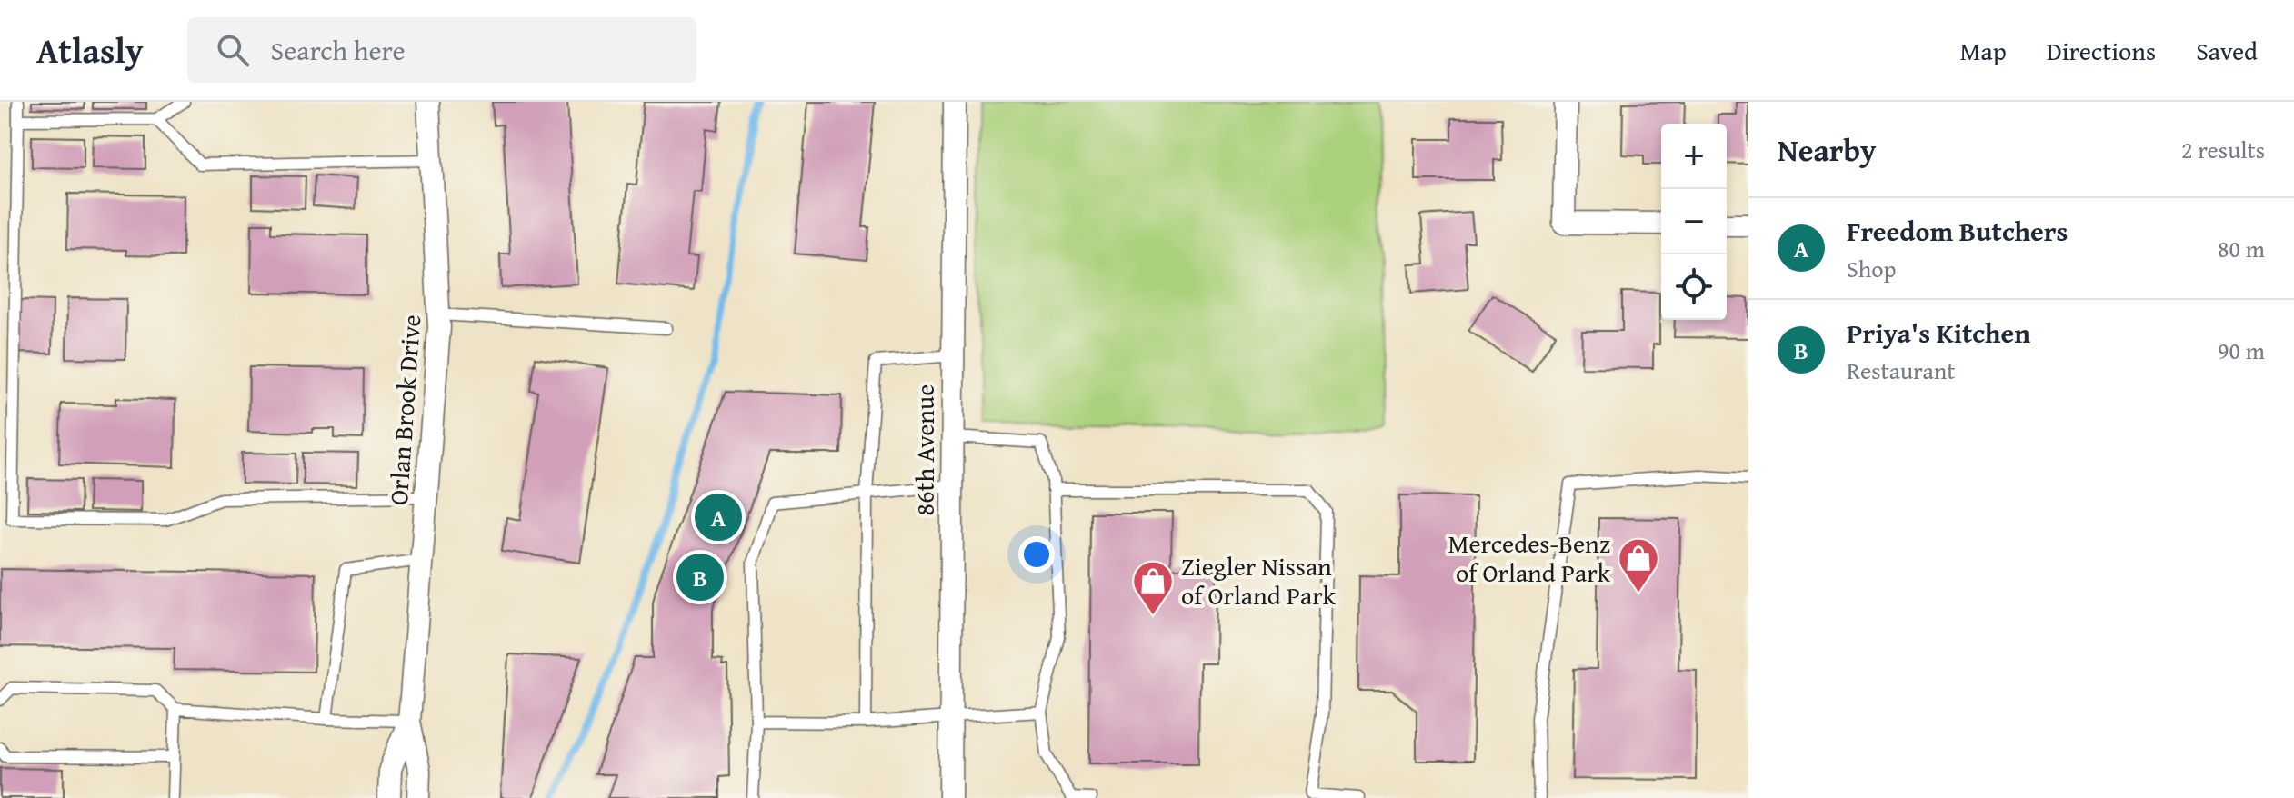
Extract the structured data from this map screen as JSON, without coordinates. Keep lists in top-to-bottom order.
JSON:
{
  "streets": {
    "street": ["Orlan Brook Drive", "86th Avenue"]
  },
  "places": {
    "shop": ["Mercedes-Benz of Orland Park", "Ziegler Nissan of Orland Park"]
  },
  "page": {
    "header": "Atlasly",
    "search": "Search here",
    "nav": ["Map", "Directions", "Saved"],
    "heading": ["Nearby", "2 results"],
    "map_buttons": ["+", "−"],
    "list": [
      {
        "mark": "A",
        "name": "Freedom Butchers",
        "note": "Shop",
        "value": "80 m"
      },
      {
        "mark": "B",
        "name": "Priya's Kitchen",
        "note": "Restaurant",
        "value": "90 m"
      }
    ],
    "pins": ["A", "B"]
  }
}
